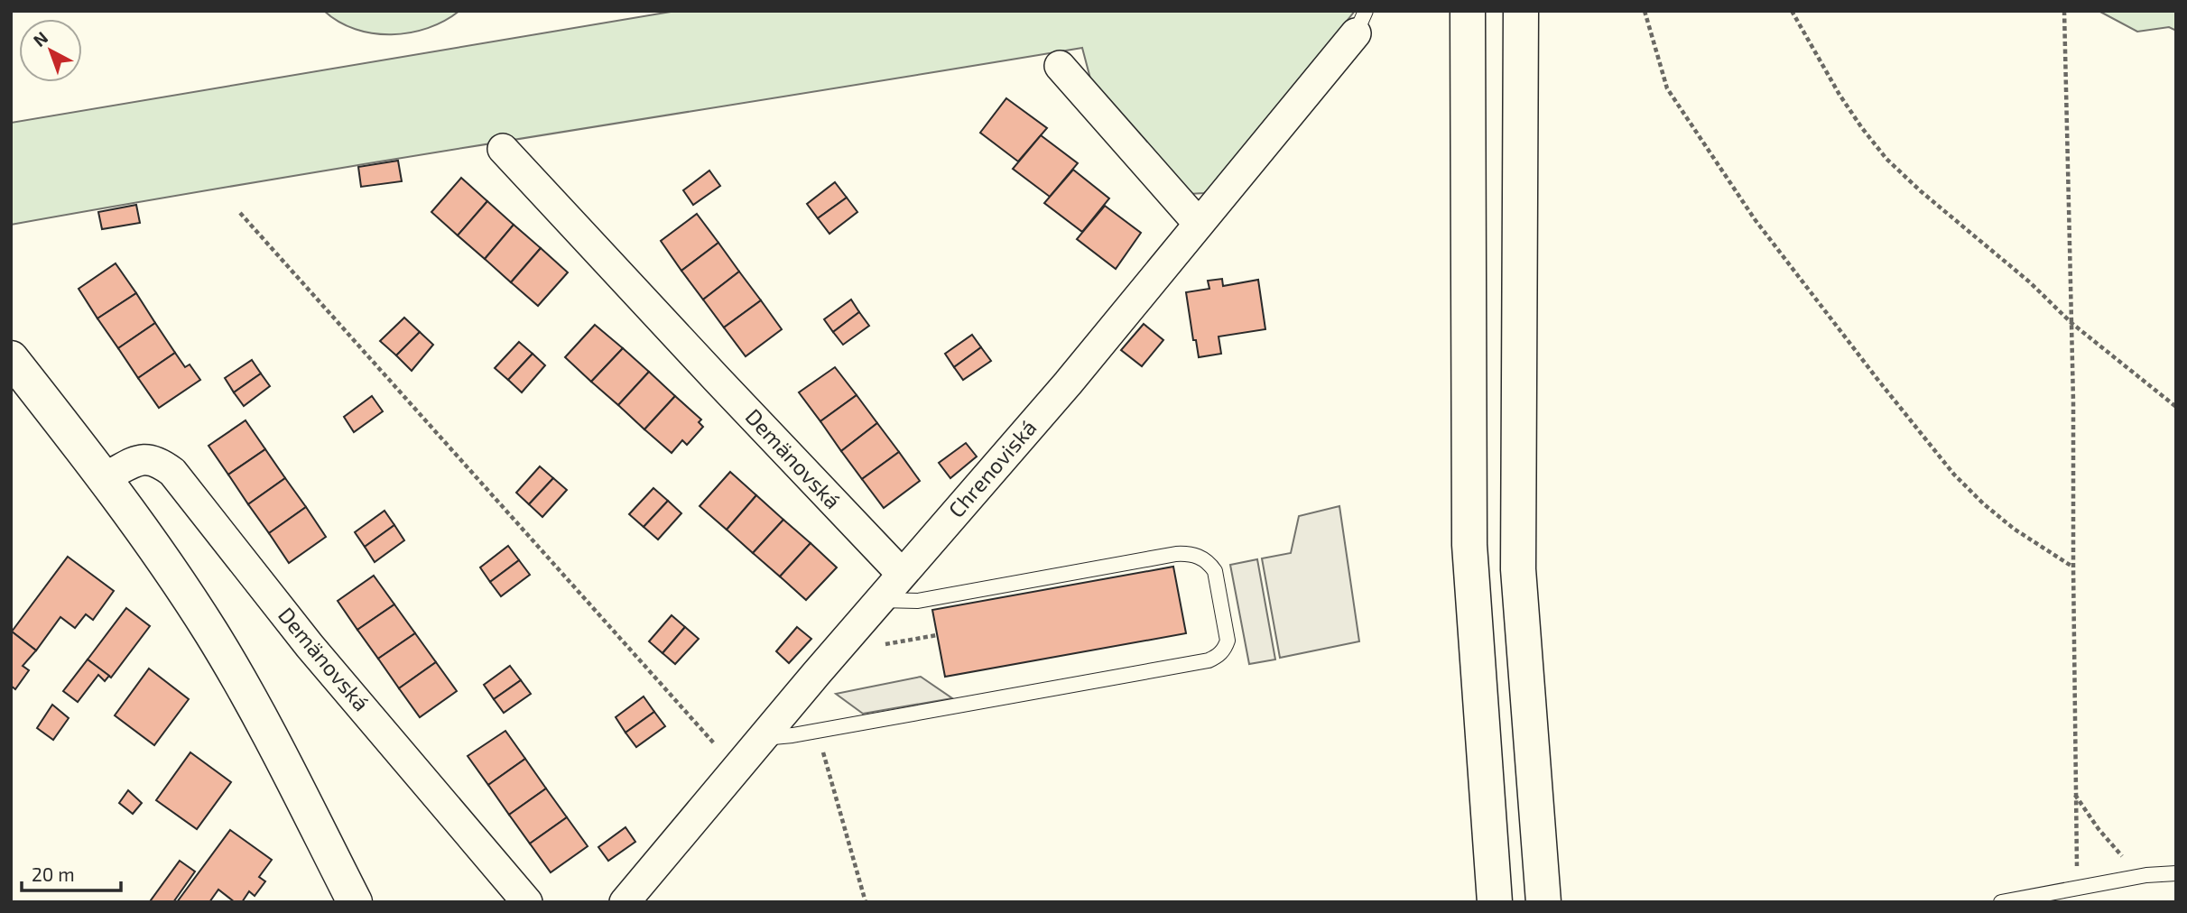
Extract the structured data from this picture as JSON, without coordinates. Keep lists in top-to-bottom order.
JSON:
{
  "streets": {
    "street": ["Demänovská", "Chrenoviská"]
  },
  "crossings": [
    ["Demänovská", "Chrenoviská"]
  ],
  "scale_bar": "20 m",
  "north": "top left"
}
